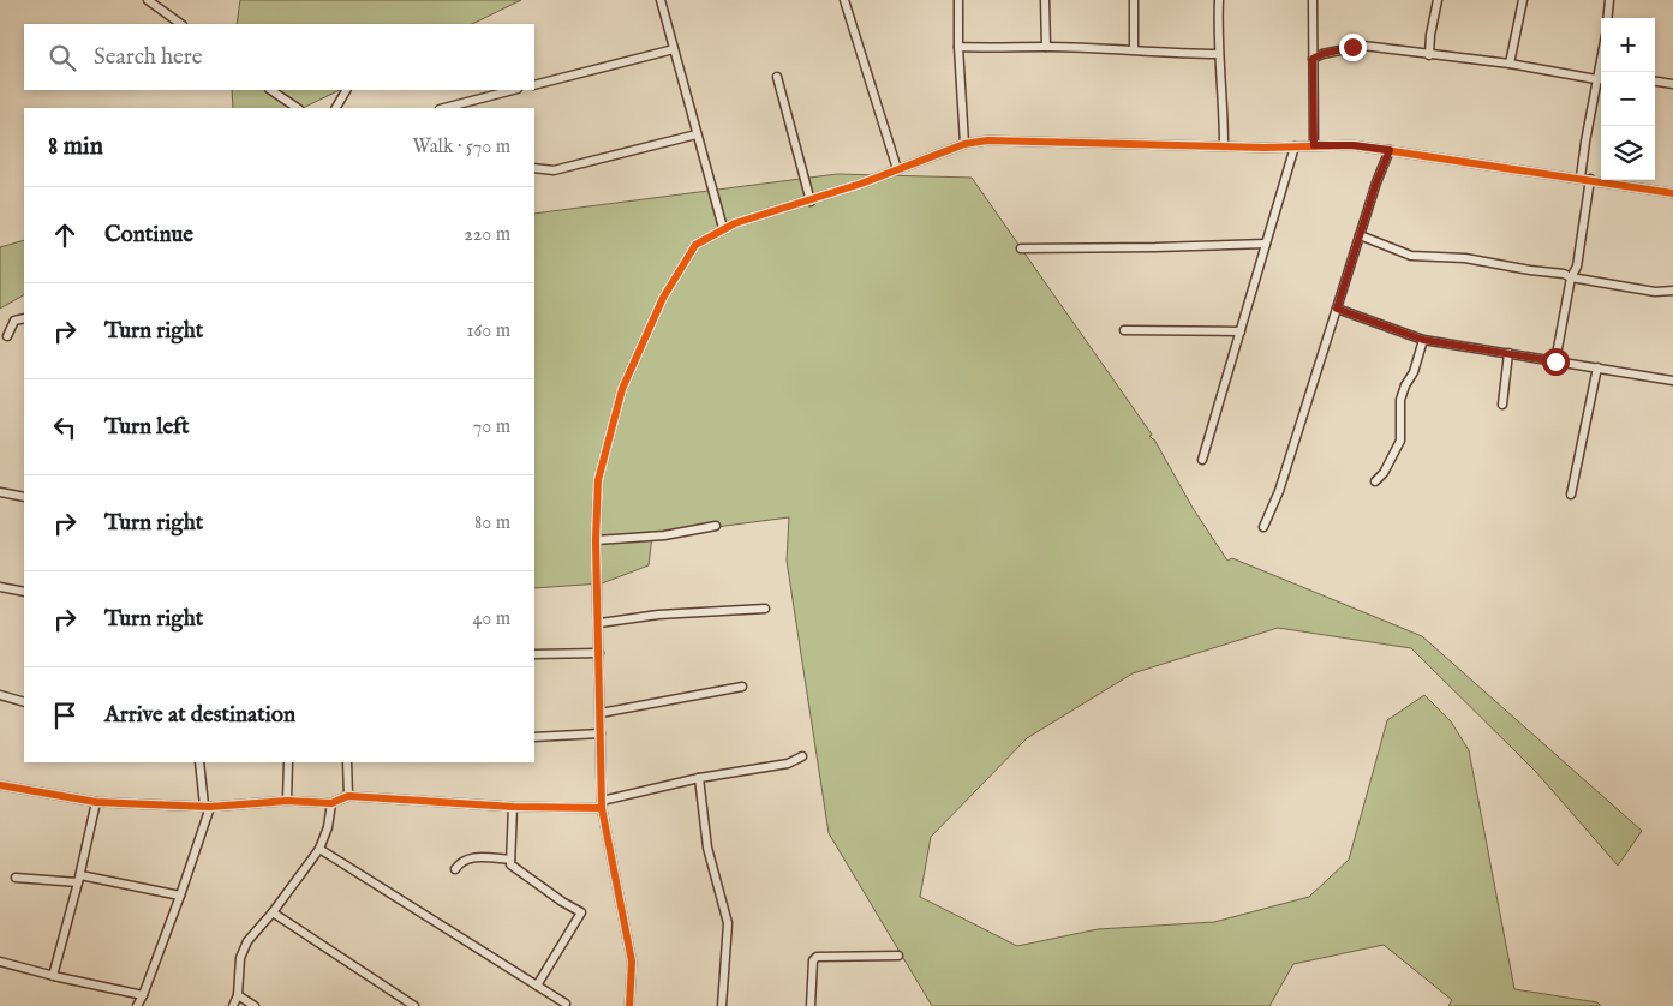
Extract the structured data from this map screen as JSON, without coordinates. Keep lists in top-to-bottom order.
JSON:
{
  "page": {
    "map_buttons": ["+", "−"],
    "search": "Search here",
    "heading": ["8 min", "Walk · 570 m"],
    "list": [
      ["Continue", "220 m"],
      ["Turn right", "160 m"],
      ["Turn left", "70 m"],
      ["Turn right", "80 m"],
      ["Turn right", "40 m"],
      "Arrive at destination"
    ]
  }
}
